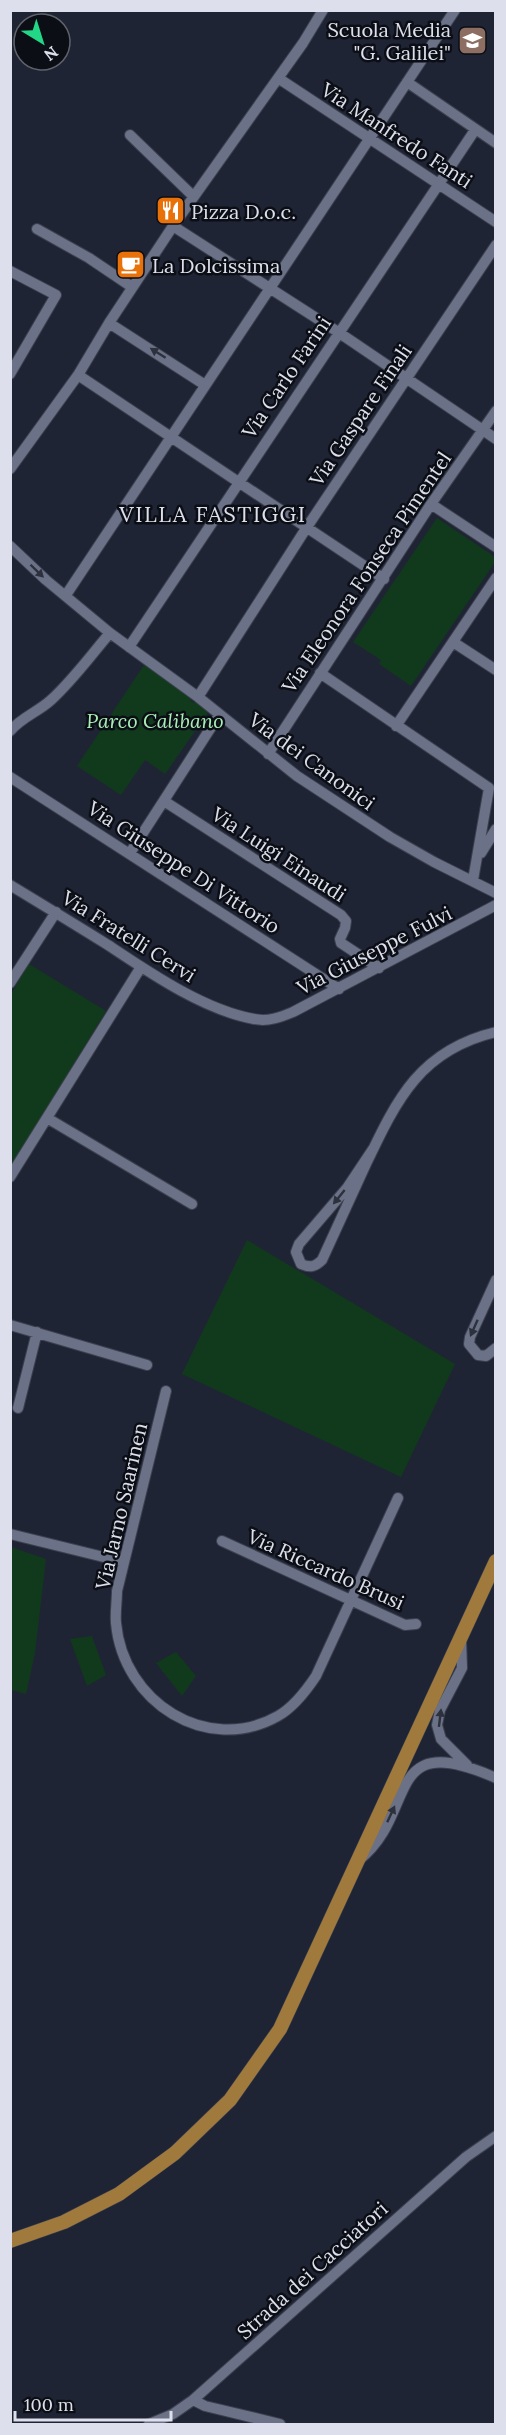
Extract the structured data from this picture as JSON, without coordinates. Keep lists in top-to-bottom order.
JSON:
{
  "streets": {
    "street": [
      "Via Manfredo Fanti",
      "Via Carlo Farini",
      "Via Gaspare Finali",
      "Via Eleonora Fonseca Pimentel",
      "Via dei Canonici",
      "Via Luigi Einaudi",
      "Via Giuseppe Di Vittorio",
      "Via Fratelli Cervi",
      "Via Giuseppe Fulvi",
      "Via Jarno Saarinen",
      "Via Riccardo Brusi",
      "Strada dei Cacciatori"
    ]
  },
  "crossings": [
    ["Via Manfredo Fanti", "Via Carlo Farini"],
    ["Via Carlo Farini", "Via dei Canonici"],
    ["Via Gaspare Finali", "Via dei Canonici"],
    ["Via Eleonora Fonseca Pimentel", "Via dei Canonici"],
    ["Via Luigi Einaudi", "Via Giuseppe Fulvi"],
    ["Via Giuseppe Di Vittorio", "Via Giuseppe Fulvi"],
    ["Via Fratelli Cervi", "Via Giuseppe Fulvi"],
    ["Via Jarno Saarinen", "Via Riccardo Brusi"]
  ],
  "districts": ["VILLA FASTIGGI"],
  "parks": ["Parco Calibano"],
  "places": {
    "school or university": ["Scuola Media \"G. Galilei\""],
    "restaurant": ["Pizza D.o.c."],
    "cafe": ["La Dolcissima"]
  },
  "scale_bar": "100 m",
  "north": "bottom right"
}
